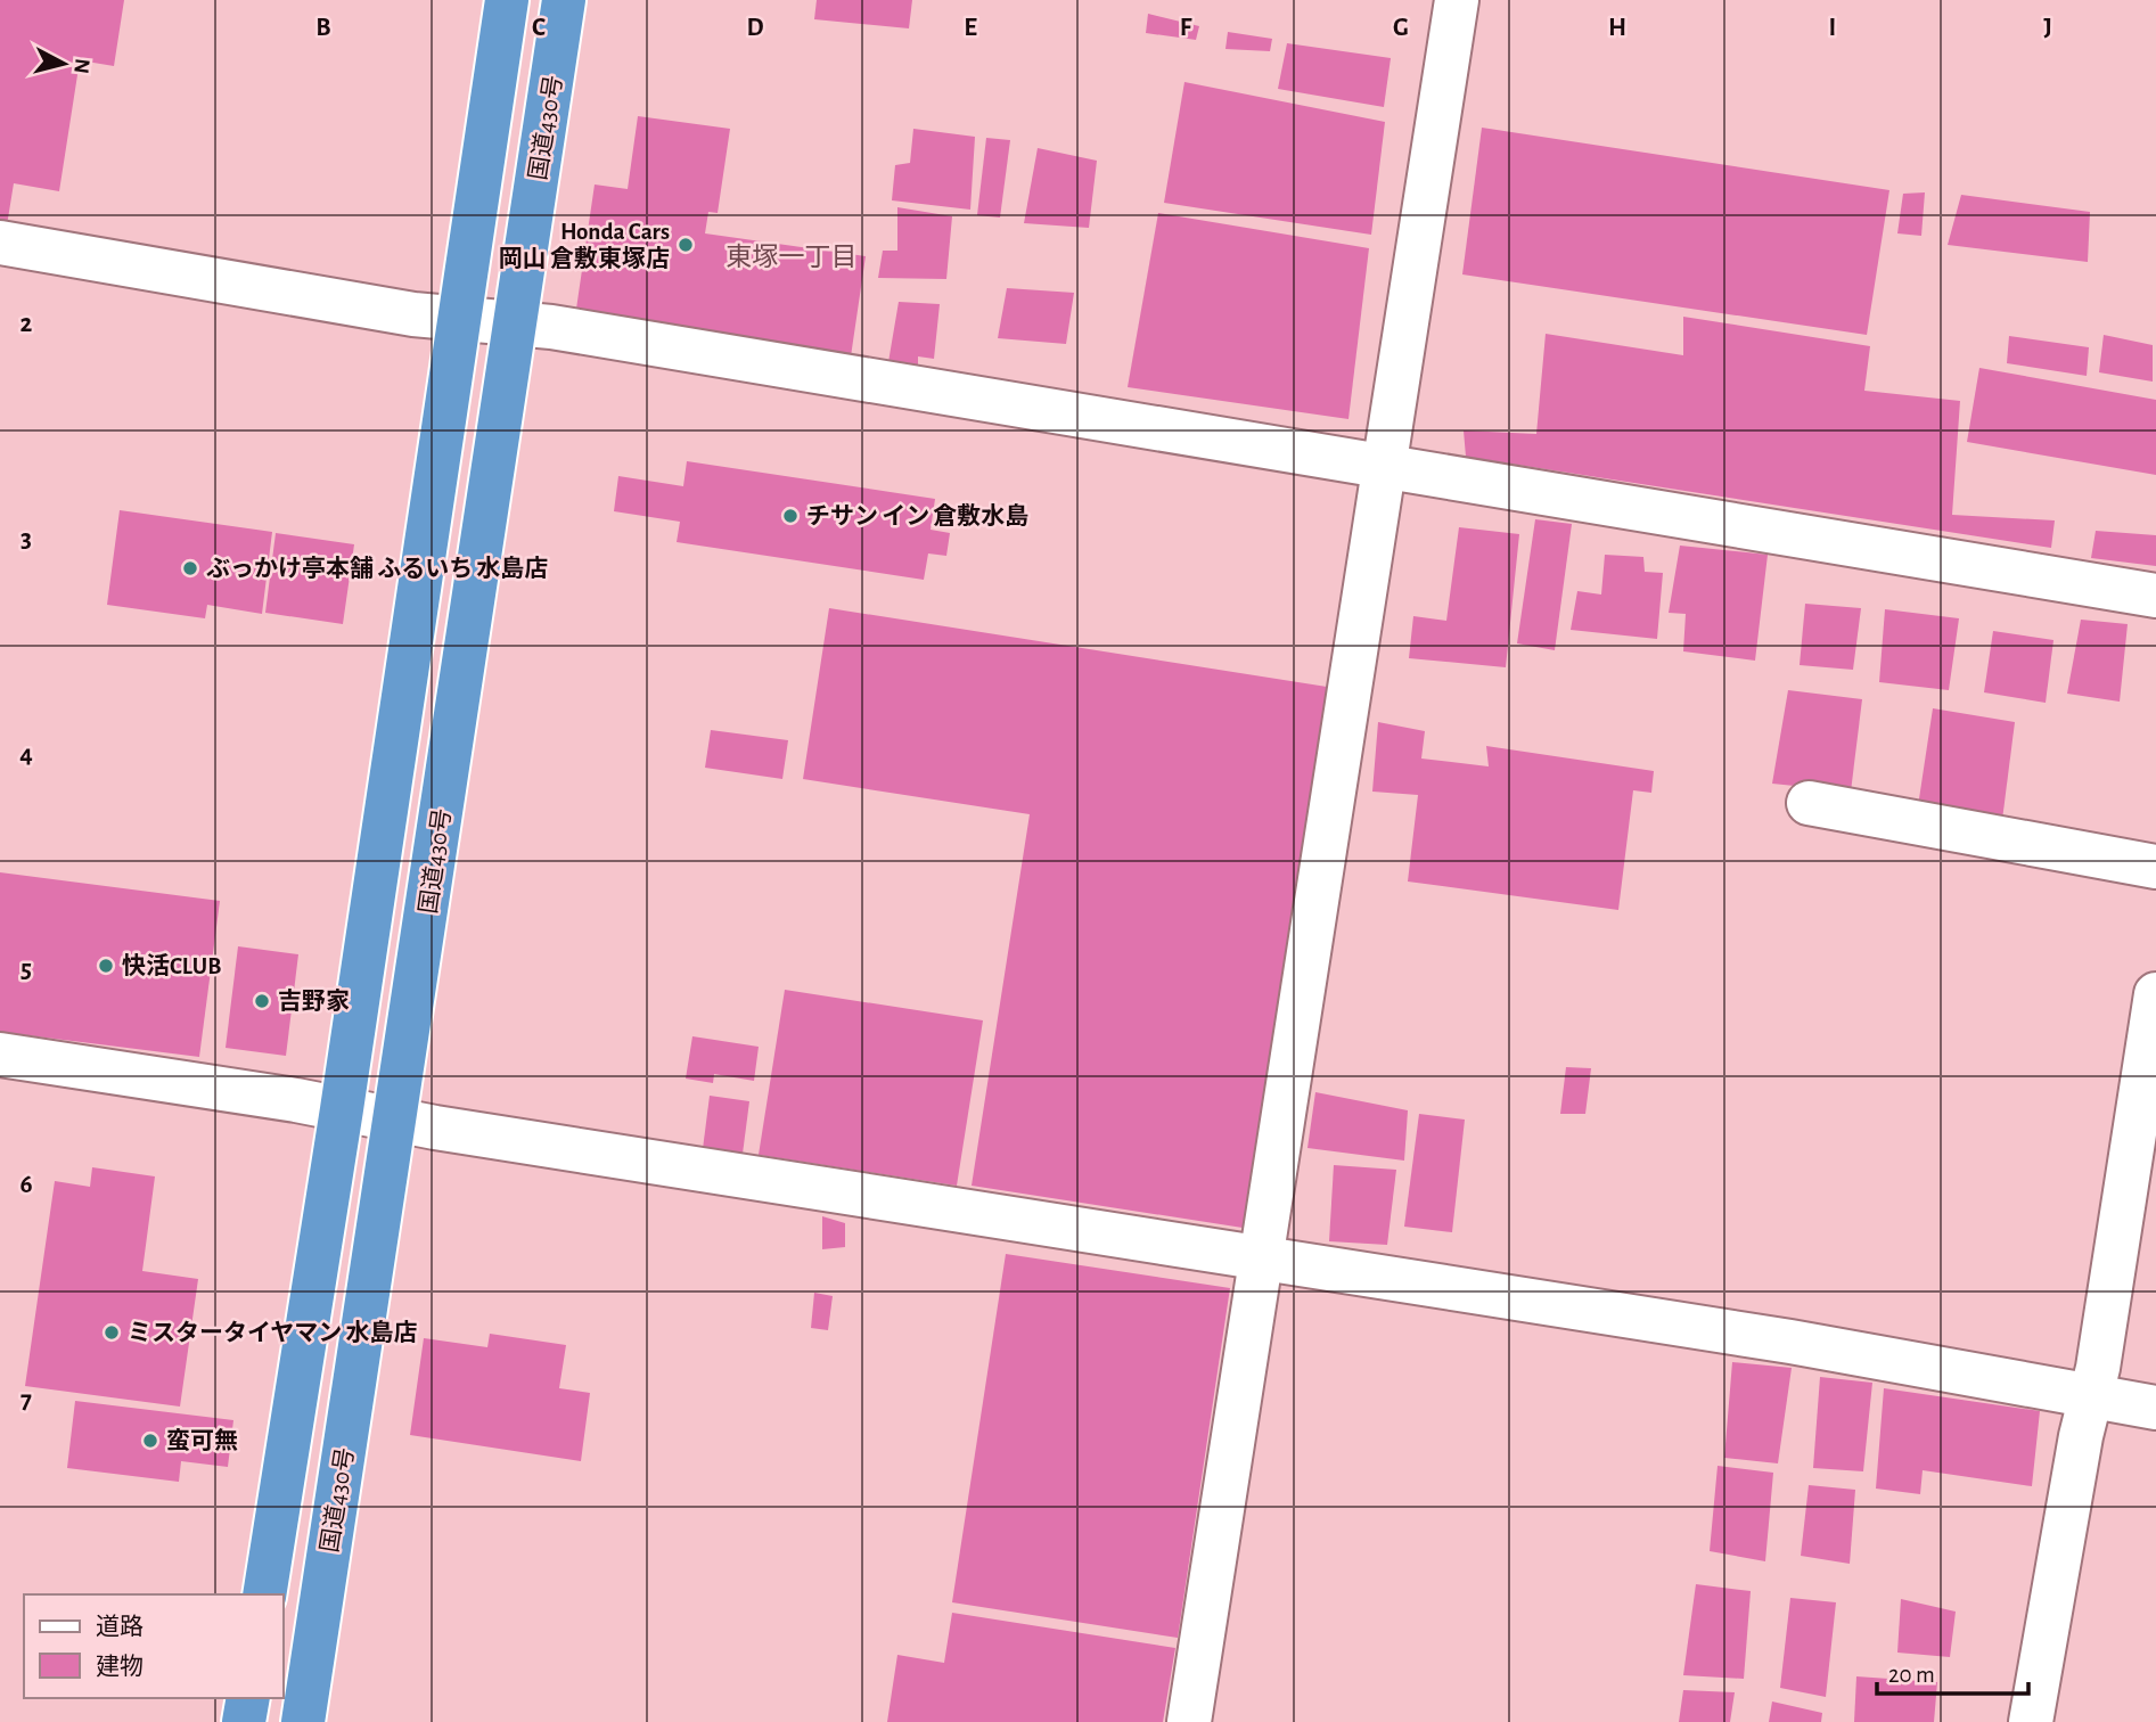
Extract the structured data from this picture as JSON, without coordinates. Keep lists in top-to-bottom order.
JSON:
{
  "streets": {
    "highway": ["国道430号"]
  },
  "districts": ["東塚一丁目"],
  "places": [
    "Honda Cars 岡山 倉敷東塚店",
    "チサン イン 倉敷水島",
    "ぶっかけ亭本舗 ふるいち 水島店",
    "快活CLUB",
    "吉野家",
    "ミスタータイヤマン 水島店",
    "蛮可無"
  ],
  "legend": ["道路", "建物"],
  "scale_bar": "20 m",
  "north": "right",
  "grid": {
    "columns": [
      "B",
      "C",
      "D",
      "E",
      "F",
      "G",
      "H",
      "I",
      "J"
    ],
    "rows": [
      "2",
      "3",
      "4",
      "5",
      "6",
      "7"
    ]
  }
}
